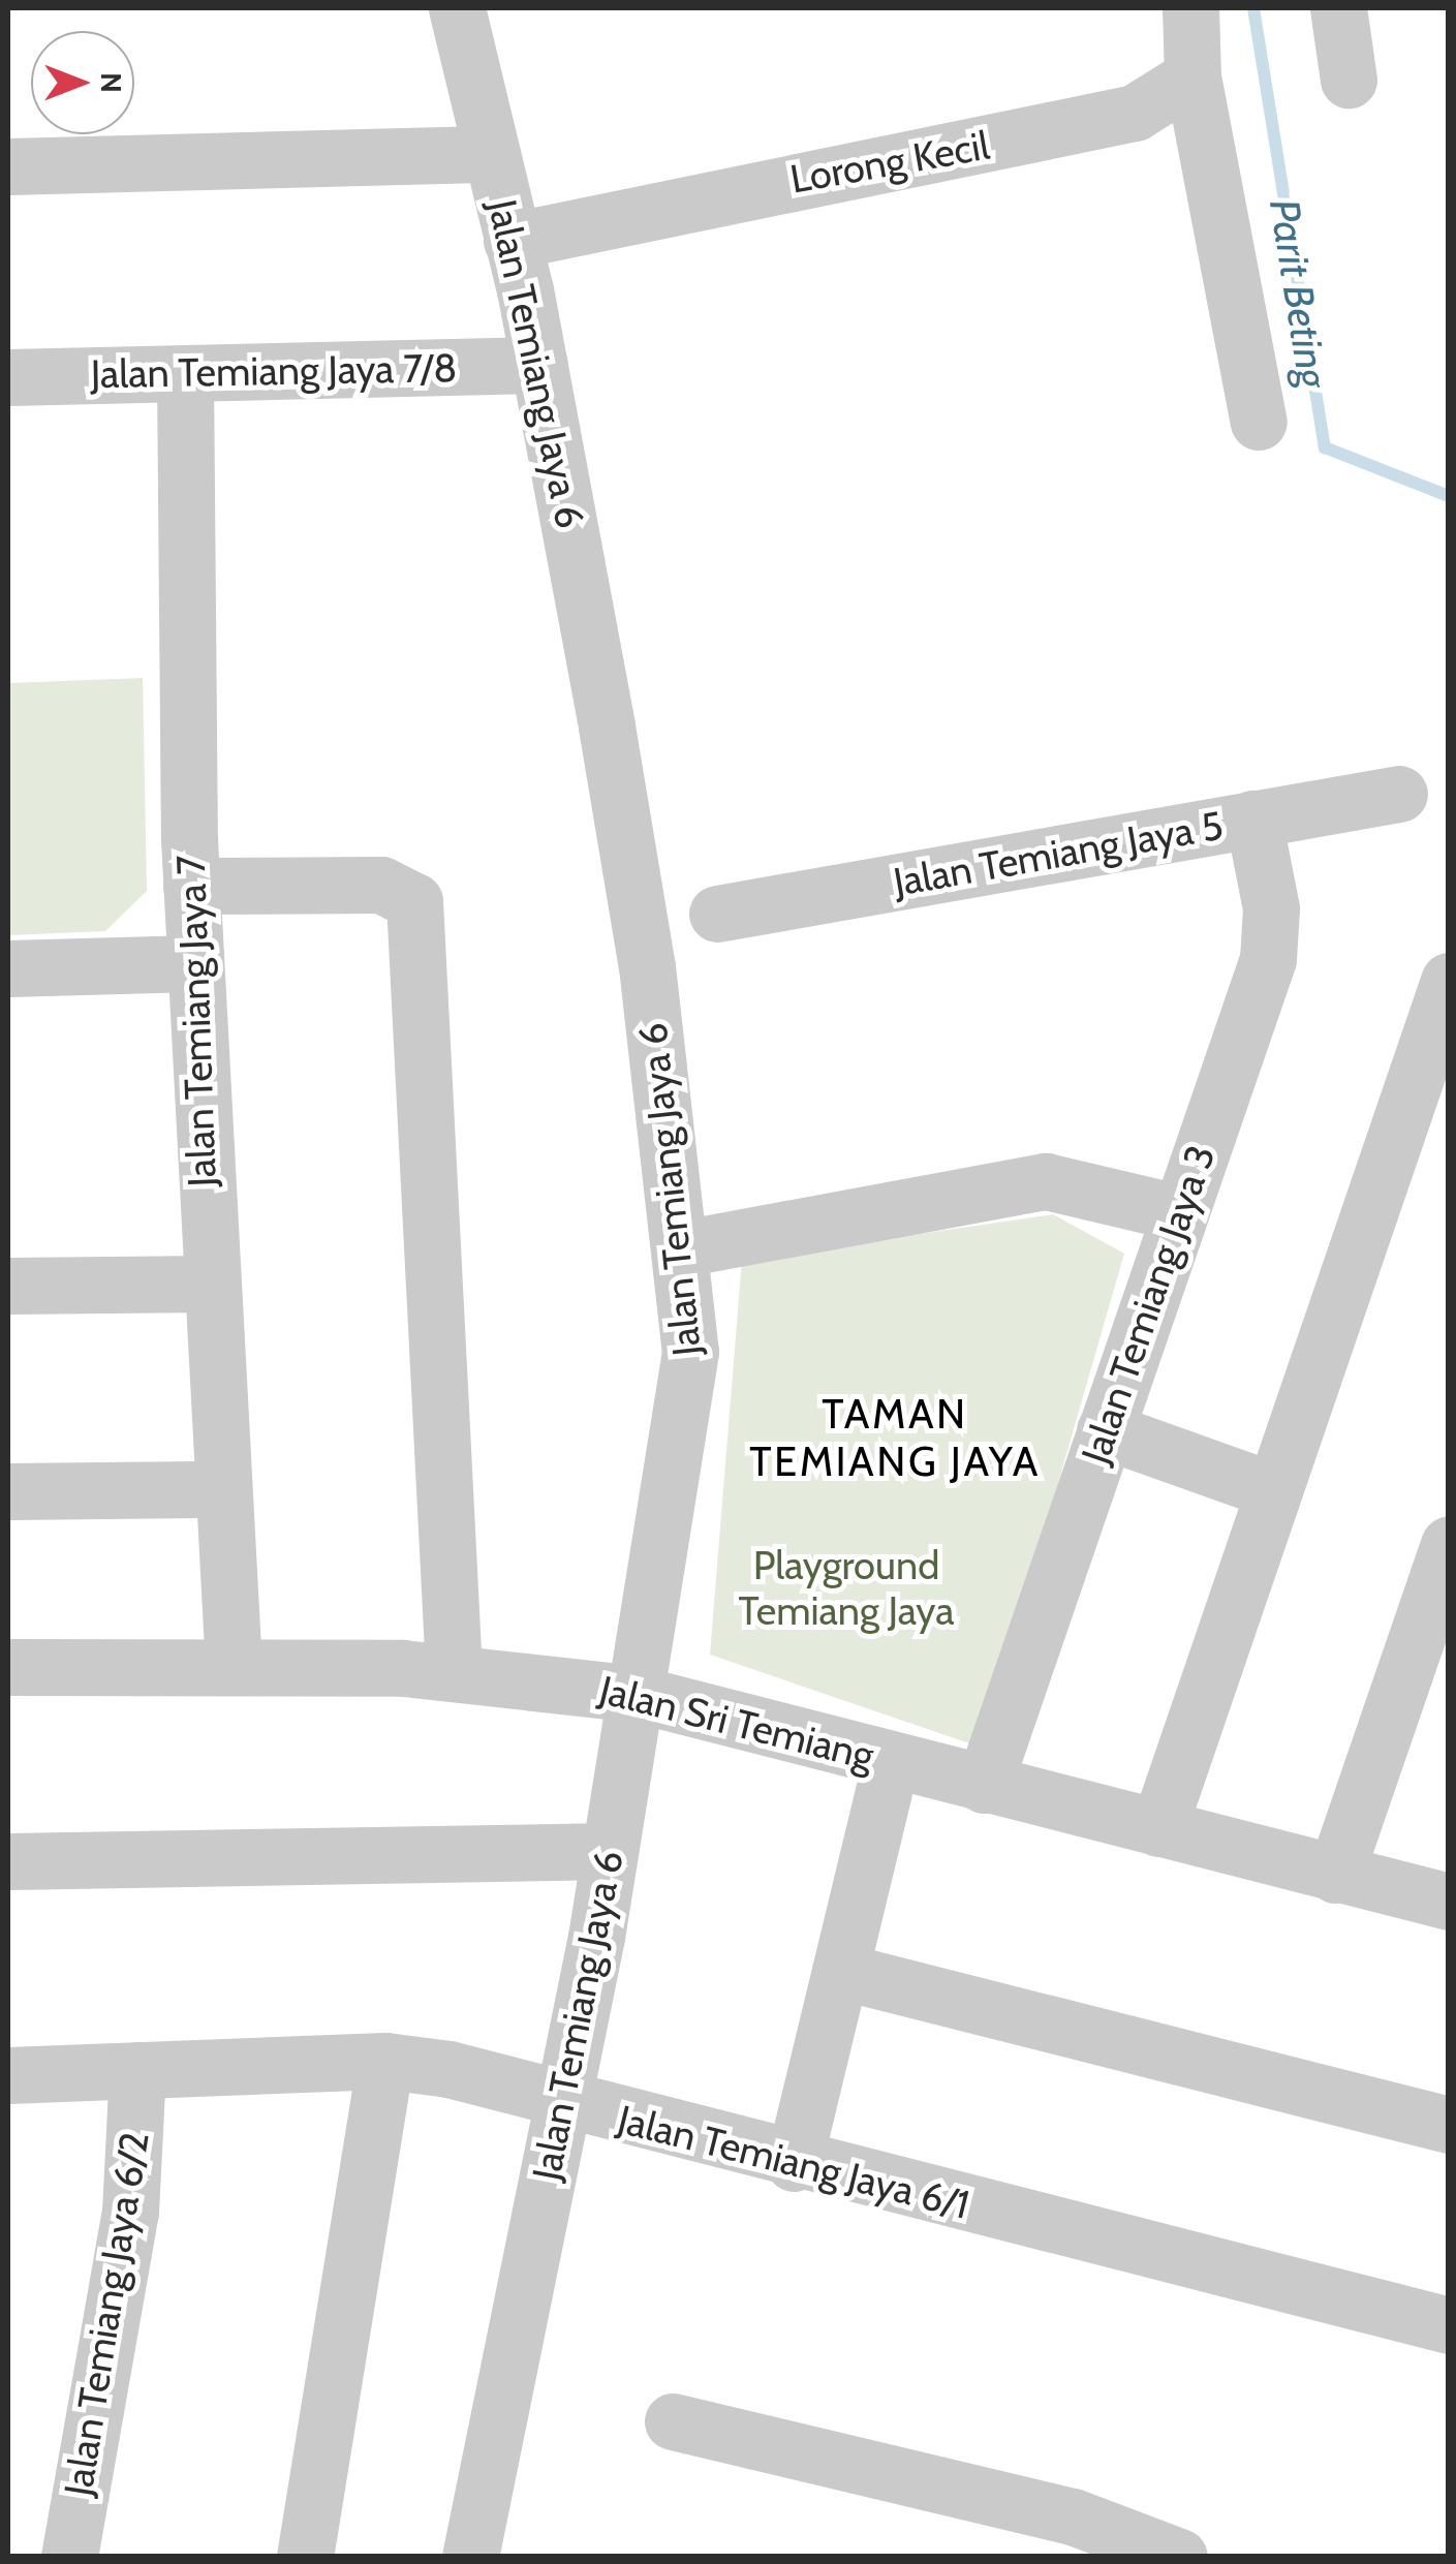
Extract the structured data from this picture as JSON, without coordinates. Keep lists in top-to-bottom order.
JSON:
{
  "streets": {
    "street": [
      "Lorong Kecil",
      "Jalan Temiang Jaya 6",
      "Jalan Temiang Jaya 7/8",
      "Jalan Temiang Jaya 5",
      "Jalan Temiang Jaya 7",
      "Jalan Temiang Jaya 3",
      "Jalan Sri Temiang",
      "Jalan Temiang Jaya 6/1",
      "Jalan Temiang Jaya 6/2"
    ]
  },
  "crossings": [
    ["Lorong Kecil", "Jalan Temiang Jaya 6"],
    ["Jalan Temiang Jaya 6", "Jalan Temiang Jaya 7/8"],
    ["Jalan Temiang Jaya 6", "Jalan Sri Temiang"],
    ["Jalan Temiang Jaya 6", "Jalan Temiang Jaya 6/1"],
    ["Jalan Temiang Jaya 7/8", "Jalan Temiang Jaya 7"],
    ["Jalan Temiang Jaya 5", "Jalan Temiang Jaya 3"],
    ["Jalan Temiang Jaya 7", "Jalan Sri Temiang"],
    ["Jalan Temiang Jaya 3", "Jalan Sri Temiang"],
    ["Jalan Temiang Jaya 6/1", "Jalan Temiang Jaya 6/2"]
  ],
  "districts": ["TAMAN TEMIANG JAYA"],
  "water": ["Parit Beting"],
  "parks": ["Playground Temiang Jaya"],
  "north": "right"
}
